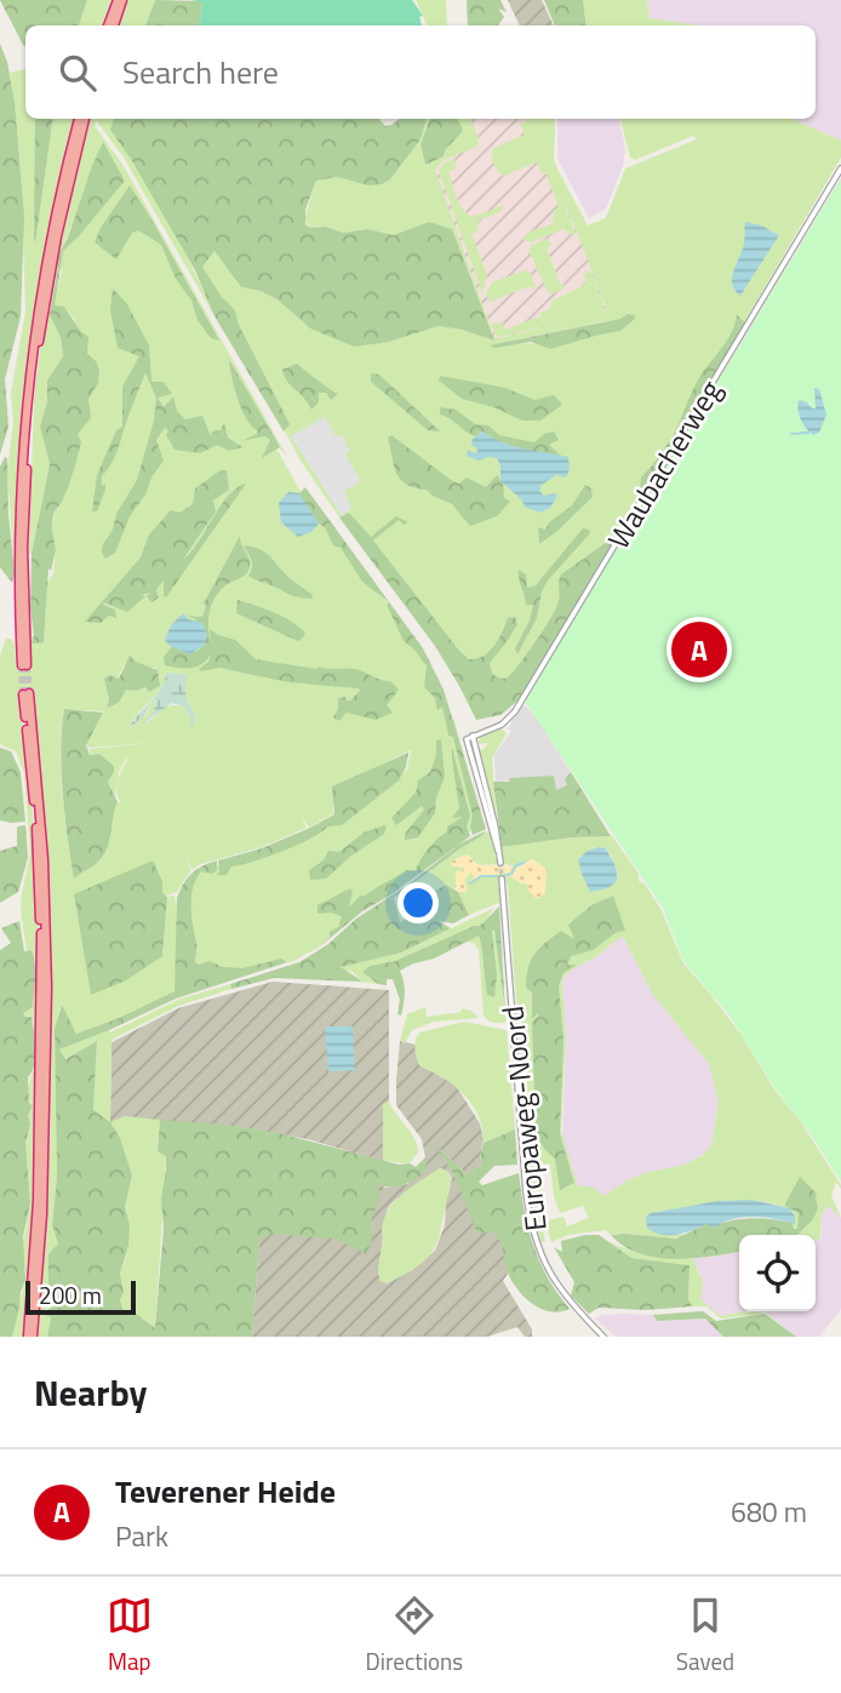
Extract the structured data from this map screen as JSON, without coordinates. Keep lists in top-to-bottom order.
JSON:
{
  "streets": {
    "street": ["Waubacherweg", "Europaweg-Noord"]
  },
  "scale_bar": "200 m",
  "page": {
    "search": "Search here",
    "pins": "A",
    "scale": "200 m",
    "heading": "Nearby",
    "list": [
      {
        "mark": "A",
        "name": "Teverener Heide",
        "note": "Park",
        "value": "680 m"
      }
    ],
    "nav": ["Map", "Directions", "Saved"]
  }
}
